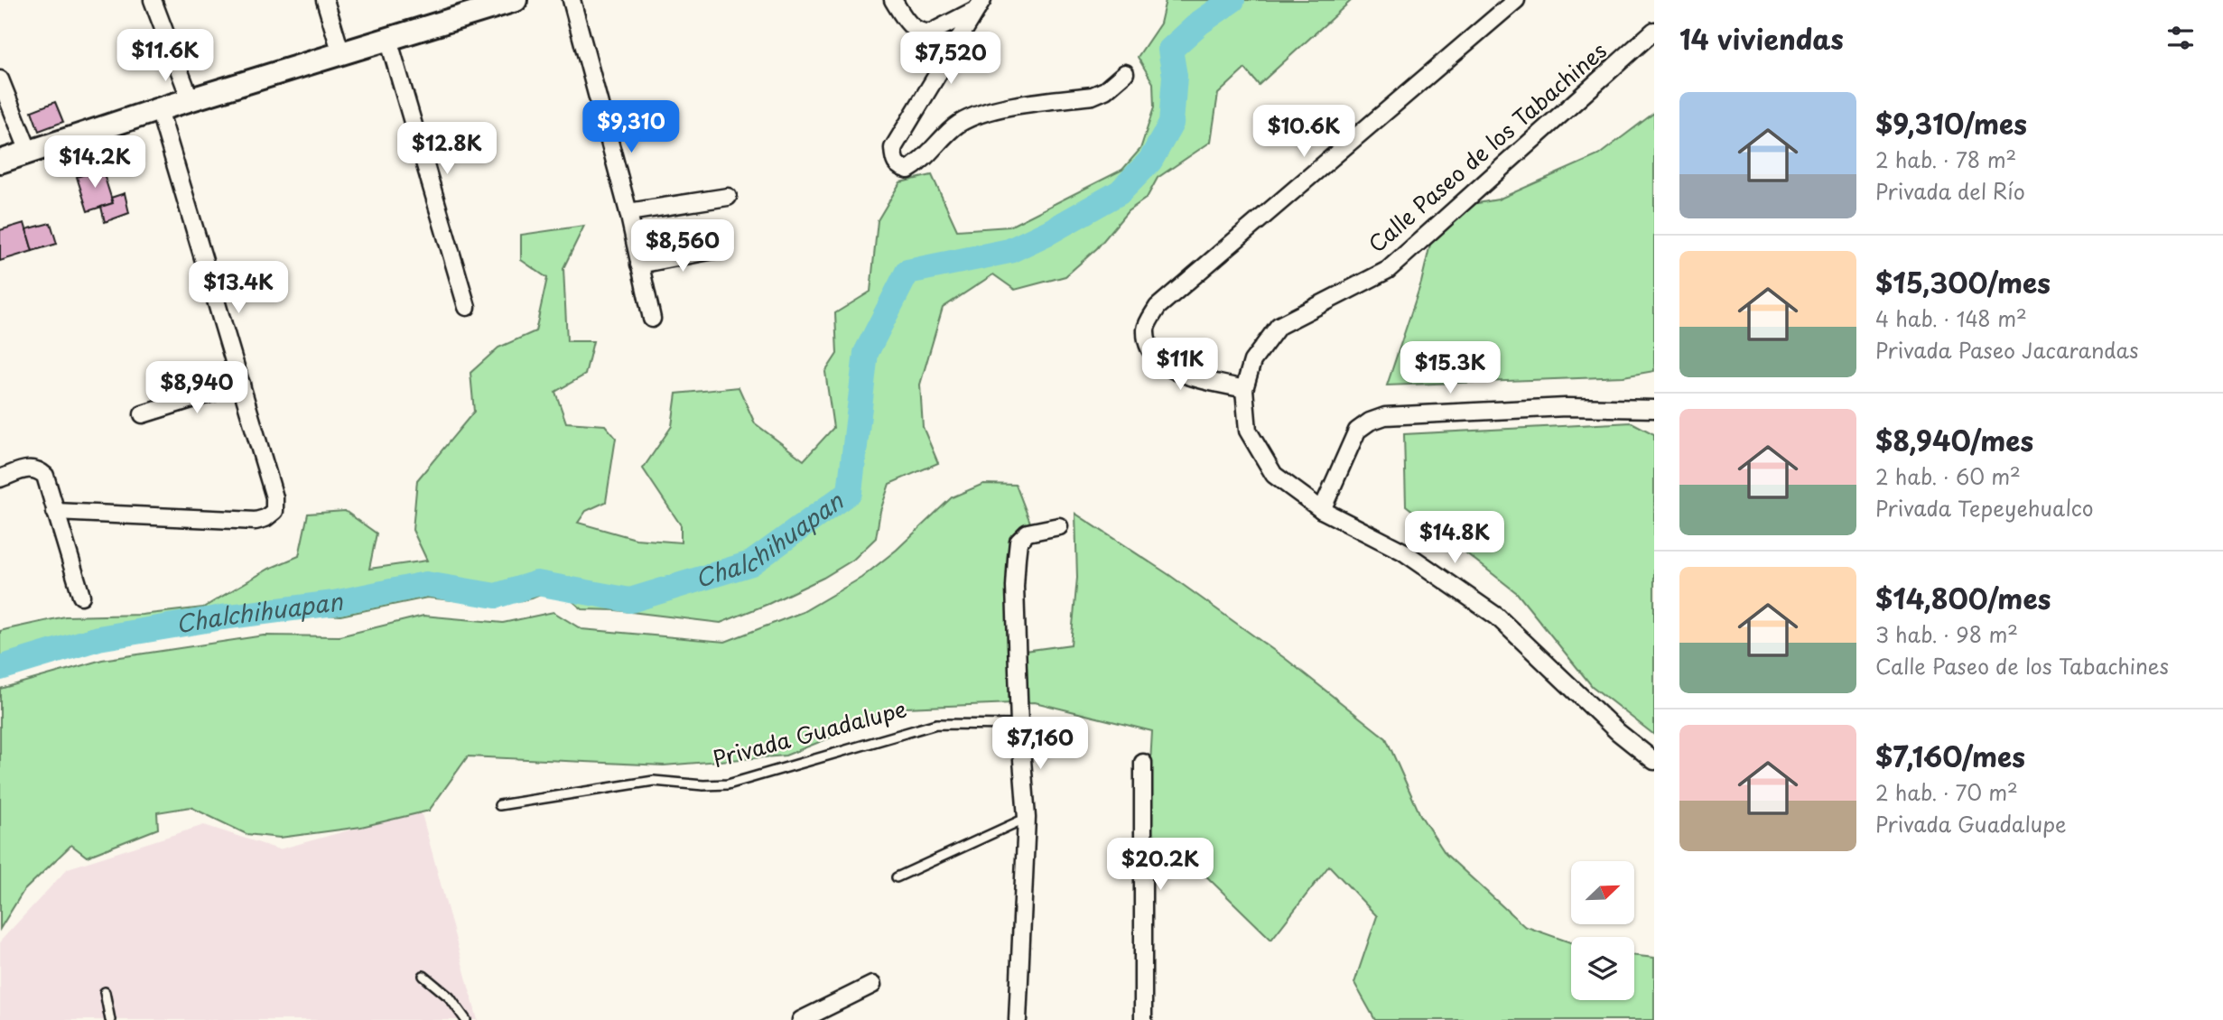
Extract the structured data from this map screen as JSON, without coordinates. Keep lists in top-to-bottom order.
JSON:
{
  "streets": {
    "street": ["Calle Paseo de los Tabachines"],
    "lane": ["Privada Guadalupe"]
  },
  "water": ["Chalchihuapan"],
  "north": "top right",
  "page": {
    "heading": "14 viviendas",
    "price": [
      "$11.6K",
      "$7,520",
      "$9,310",
      "$10.6K",
      "$12.8K",
      "$14.2K",
      "$8,560",
      "$13.4K",
      "$11K",
      "$15.3K",
      "$8,940",
      "$14.8K",
      "$7,160",
      "$20.2K"
    ],
    "list": [
      {
        "name": "$9,310/mes",
        "note": "2 hab. · 78 m² · Privada del Río"
      },
      {
        "name": "$15,300/mes",
        "note": "4 hab. · 148 m² · Privada Paseo Jacarandas"
      },
      {
        "name": "$8,940/mes",
        "note": "2 hab. · 60 m² · Privada Tepeyehualco"
      },
      {
        "name": "$14,800/mes",
        "note": "3 hab. · 98 m² · Calle Paseo de los Tabachines"
      },
      {
        "name": "$7,160/mes",
        "note": "2 hab. · 70 m² · Privada Guadalupe"
      }
    ]
  }
}
